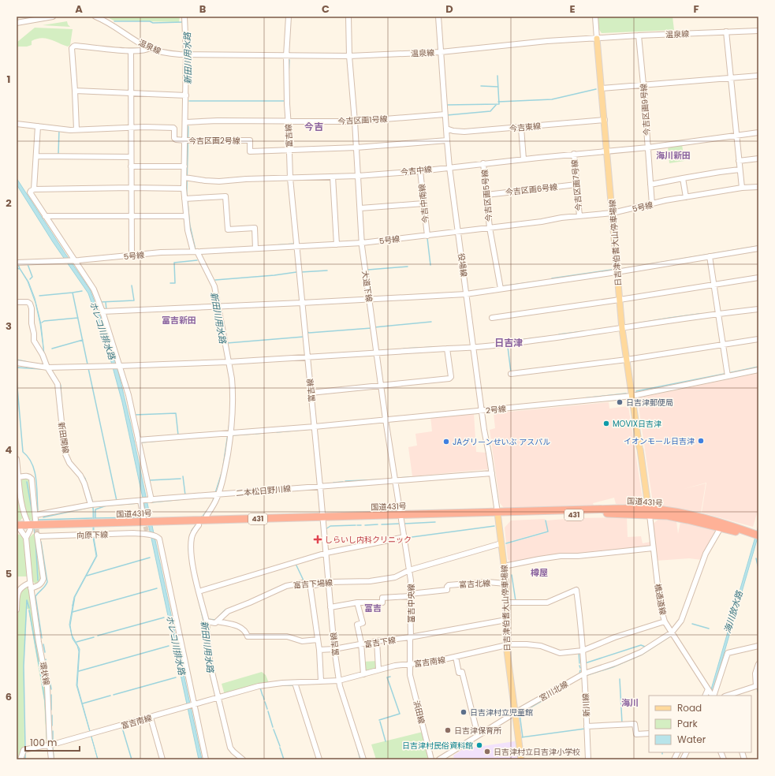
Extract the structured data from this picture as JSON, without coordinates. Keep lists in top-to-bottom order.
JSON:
{
  "streets": {
    "highway": ["国道431号", "431"],
    "main road": ["日吉津伯耆大山停車場線"],
    "street": [
      "温泉線",
      "今吉区画9号線",
      "今吉区画1号線",
      "今吉東線",
      "富吉線",
      "今吉区画2号線",
      "今吉中線",
      "今吉区画7号線",
      "今吉区画6号線",
      "今吉区画5号線",
      "今吉中南線",
      "5号線",
      "役場線",
      "大道下線",
      "2号線",
      "新田開線",
      "二本松日野川線",
      "向原下線",
      "富吉下場線",
      "富吉北線",
      "橋通道線",
      "富吉中央線",
      "富吉下線",
      "富吉南線",
      "環状線",
      "宮川北線",
      "新川線",
      "浜田線"
    ]
  },
  "crossings": [
    ["温泉線", "今吉区画9号線"],
    ["温泉線", "富吉線"],
    ["温泉線", "日吉津伯耆大山停車場線"],
    ["温泉線", "役場線"],
    ["温泉線", "大道下線"],
    ["今吉区画9号線", "今吉中線"],
    ["今吉区画9号線", "5号線"],
    ["今吉区画1号線", "富吉線"],
    ["今吉区画1号線", "役場線"],
    ["今吉区画1号線", "大道下線"],
    ["今吉東線", "日吉津伯耆大山停車場線"],
    ["今吉東線", "役場線"],
    ["富吉線", "今吉区画2号線"],
    ["富吉線", "今吉中線"],
    ["富吉線", "5号線"],
    ["富吉線", "2号線"],
    ["富吉線", "二本松日野川線"],
    ["富吉線", "国道431号"],
    ["富吉線", "富吉下場線"],
    ["富吉線", "富吉北線"],
    ["富吉線", "富吉下線"],
    ["富吉線", "富吉南線"],
    ["今吉区画2号線", "役場線"],
    ["今吉区画2号線", "大道下線"],
    ["今吉中線", "今吉区画7号線"],
    ["今吉中線", "今吉区画5号線"],
    ["今吉中線", "今吉中南線"],
    ["今吉中線", "日吉津伯耆大山停車場線"],
    ["今吉中線", "役場線"],
    ["今吉中線", "大道下線"],
    ["今吉区画7号線", "今吉区画6号線"],
    ["今吉区画7号線", "5号線"],
    ["今吉区画6号線", "今吉区画5号線"],
    ["今吉区画5号線", "5号線"],
    ["今吉中南線", "5号線"],
    ["5号線", "日吉津伯耆大山停車場線"],
    ["5号線", "役場線"],
    ["5号線", "大道下線"],
    ["日吉津伯耆大山停車場線", "役場線"],
    ["日吉津伯耆大山停車場線", "2号線"],
    ["日吉津伯耆大山停車場線", "国道431号"],
    ["日吉津伯耆大山停車場線", "富吉下場線"],
    ["日吉津伯耆大山停車場線", "富吉北線"],
    ["日吉津伯耆大山停車場線", "橋通道線"],
    ["日吉津伯耆大山停車場線", "富吉下線"],
    ["日吉津伯耆大山停車場線", "富吉南線"],
    ["日吉津伯耆大山停車場線", "宮川北線"],
    ["日吉津伯耆大山停車場線", "新川線"],
    ["役場線", "2号線"],
    ["役場線", "二本松日野川線"],
    ["役場線", "国道431号"],
    ["大道下線", "2号線"],
    ["大道下線", "二本松日野川線"],
    ["大道下線", "国道431号"],
    ["大道下線", "富吉下場線"],
    ["大道下線", "富吉中央線"],
    ["新田開線", "二本松日野川線"],
    ["国道431号", "橋通道線"],
    ["国道431号", "宮川北線"],
    ["向原下線", "富吉南線"],
    ["向原下線", "環状線"],
    ["富吉下場線", "富吉中央線"],
    ["富吉北線", "富吉中央線"],
    ["橋通道線", "富吉南線"],
    ["橋通道線", "宮川北線"],
    ["富吉中央線", "富吉下線"],
    ["富吉中央線", "富吉南線"],
    ["富吉中央線", "浜田線"],
    ["富吉南線", "環状線"],
    ["富吉南線", "新川線"],
    ["富吉南線", "浜田線"],
    ["宮川北線", "新川線"]
  ],
  "districts": [
    "今吉",
    "海川新田",
    "冨吉新田",
    "日吉津",
    "樽屋",
    "富吉",
    "海川"
  ],
  "water": ["新田川用水路", "ホレコ川排水路", "海川放水路"],
  "places": {
    "other": [
      "日吉津郵便局",
      "MOVIX日吉津",
      "イオンモール日吉津",
      "JAグリーンせいぶ アスパル",
      "日吉津村立児童館",
      "日吉津保育所",
      "日吉津村民俗資料館",
      "日吉津村立日吉津小学校"
    ],
    "health": ["しらいし内科クリニック"]
  },
  "legend": ["Road", "Park", "Water"],
  "scale_bar": "100 m",
  "grid": {
    "columns": [
      "A",
      "B",
      "C",
      "D",
      "E",
      "F"
    ],
    "rows": [
      "1",
      "2",
      "3",
      "4",
      "5",
      "6"
    ]
  }
}
